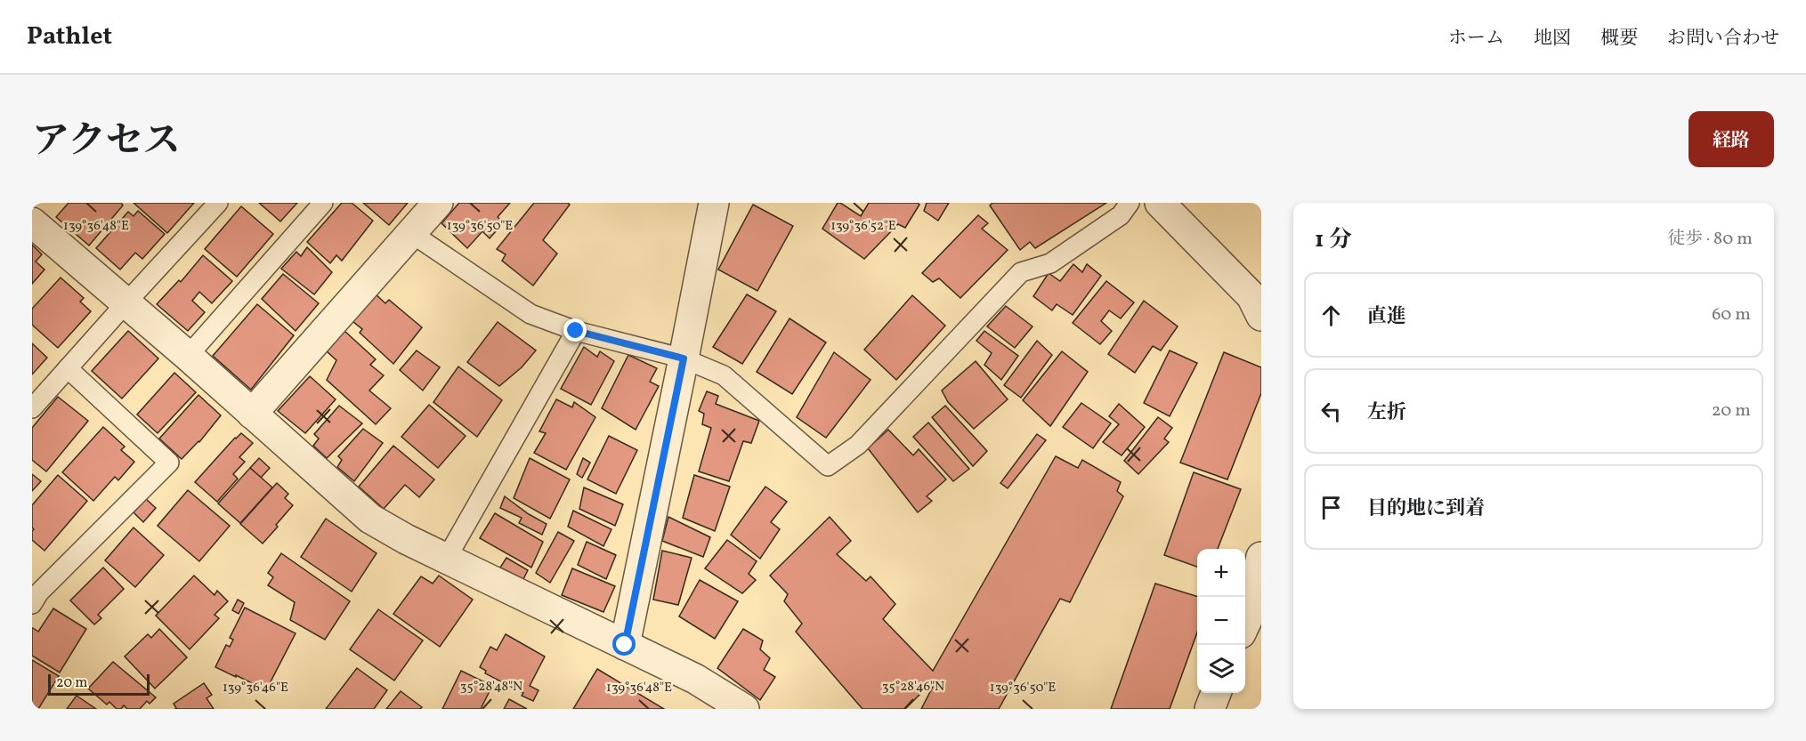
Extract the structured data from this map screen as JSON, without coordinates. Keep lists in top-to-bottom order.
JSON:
{
  "scale_bar": "20 m",
  "page": {
    "header": "Pathlet",
    "nav": [
      "ホーム",
      "地図",
      "概要",
      "お問い合わせ"
    ],
    "title": "アクセス",
    "buttons": "経路",
    "heading": ["1 分", "徒歩 · 80 m"],
    "list": [
      ["直進", "60 m"],
      ["左折", "20 m"],
      "目的地に到着"
    ],
    "map_buttons": ["+", "−"],
    "scale": "20 m"
  },
  "coordinates": [
    "139°36'48\"E",
    "139°36'50\"E",
    "139°36'52\"E",
    "35°28'48\"N",
    "35°28'46\"N",
    "139°36'46\"E"
  ]
}
